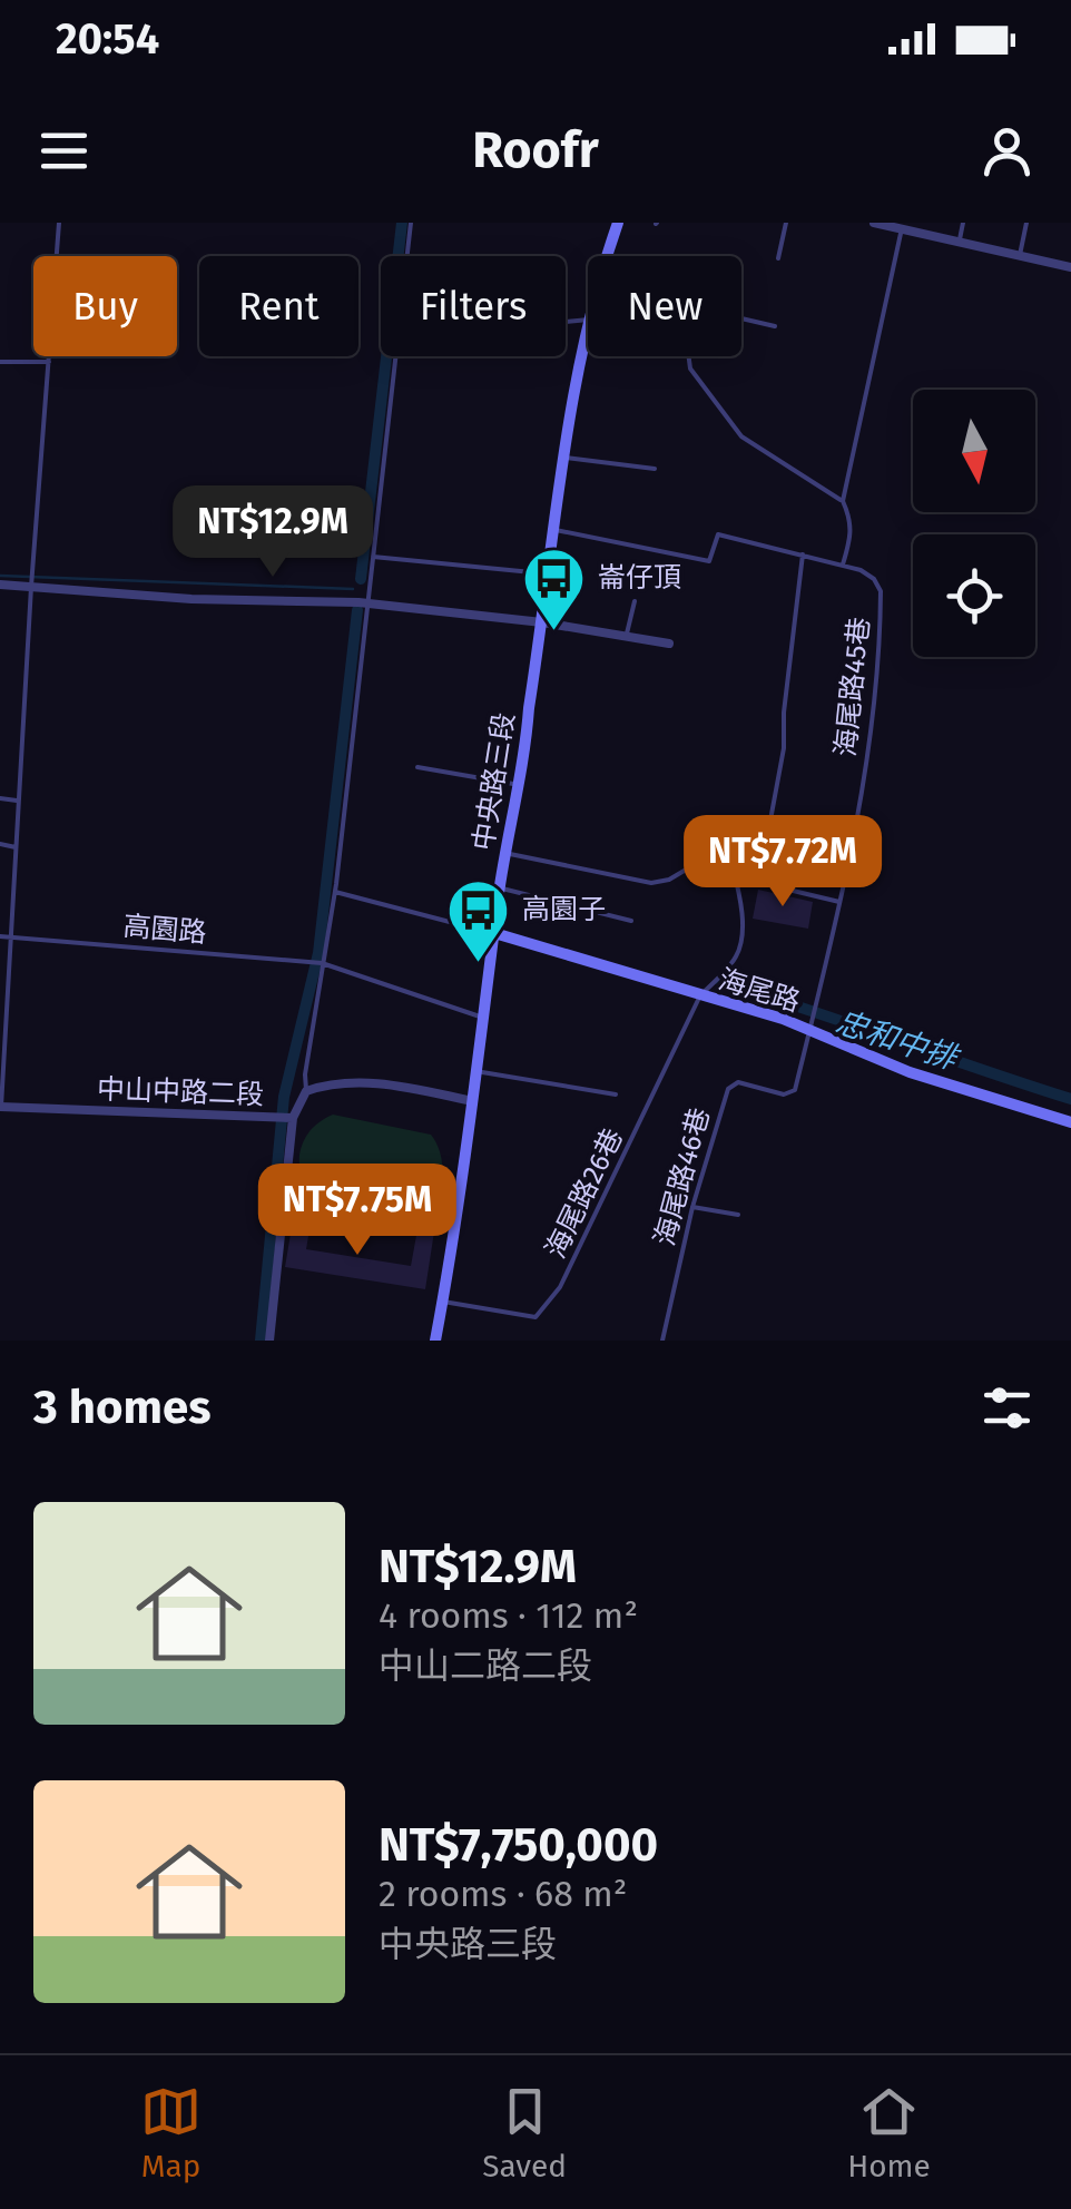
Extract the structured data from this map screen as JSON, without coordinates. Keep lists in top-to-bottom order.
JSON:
{
  "streets": {
    "street": ["中央路三段", "海尾路", "中山中路二段"],
    "lane": [
      "海尾路45巷",
      "高園路",
      "海尾路46巷",
      "海尾路26巷"
    ]
  },
  "crossings": [
    ["海尾路45巷", "海尾路"],
    ["海尾路45巷", "海尾路46巷"],
    ["中央路三段", "高園路"],
    ["中央路三段", "海尾路"],
    ["中央路三段", "海尾路26巷"],
    ["海尾路", "海尾路46巷"],
    ["海尾路", "海尾路26巷"]
  ],
  "water": ["忠和中排"],
  "places": {
    "bus stop": ["崙仔頂", "高園子"]
  },
  "north": "bottom",
  "page": {
    "status": "20:54",
    "header": "Roofr",
    "chip": [
      "Buy",
      "Rent",
      "Filters",
      "New"
    ],
    "price": ["NT$12.9M", "NT$7.72M", "NT$7.75M"],
    "heading": "3 homes",
    "list": [
      {
        "name": "NT$12.9M",
        "note": "4 rooms · 112 m² · 中山二路二段"
      },
      {
        "name": "NT$7,750,000",
        "note": "2 rooms · 68 m² · 中央路三段"
      }
    ],
    "tabs": ["Map", "Saved", "Home"]
  }
}
